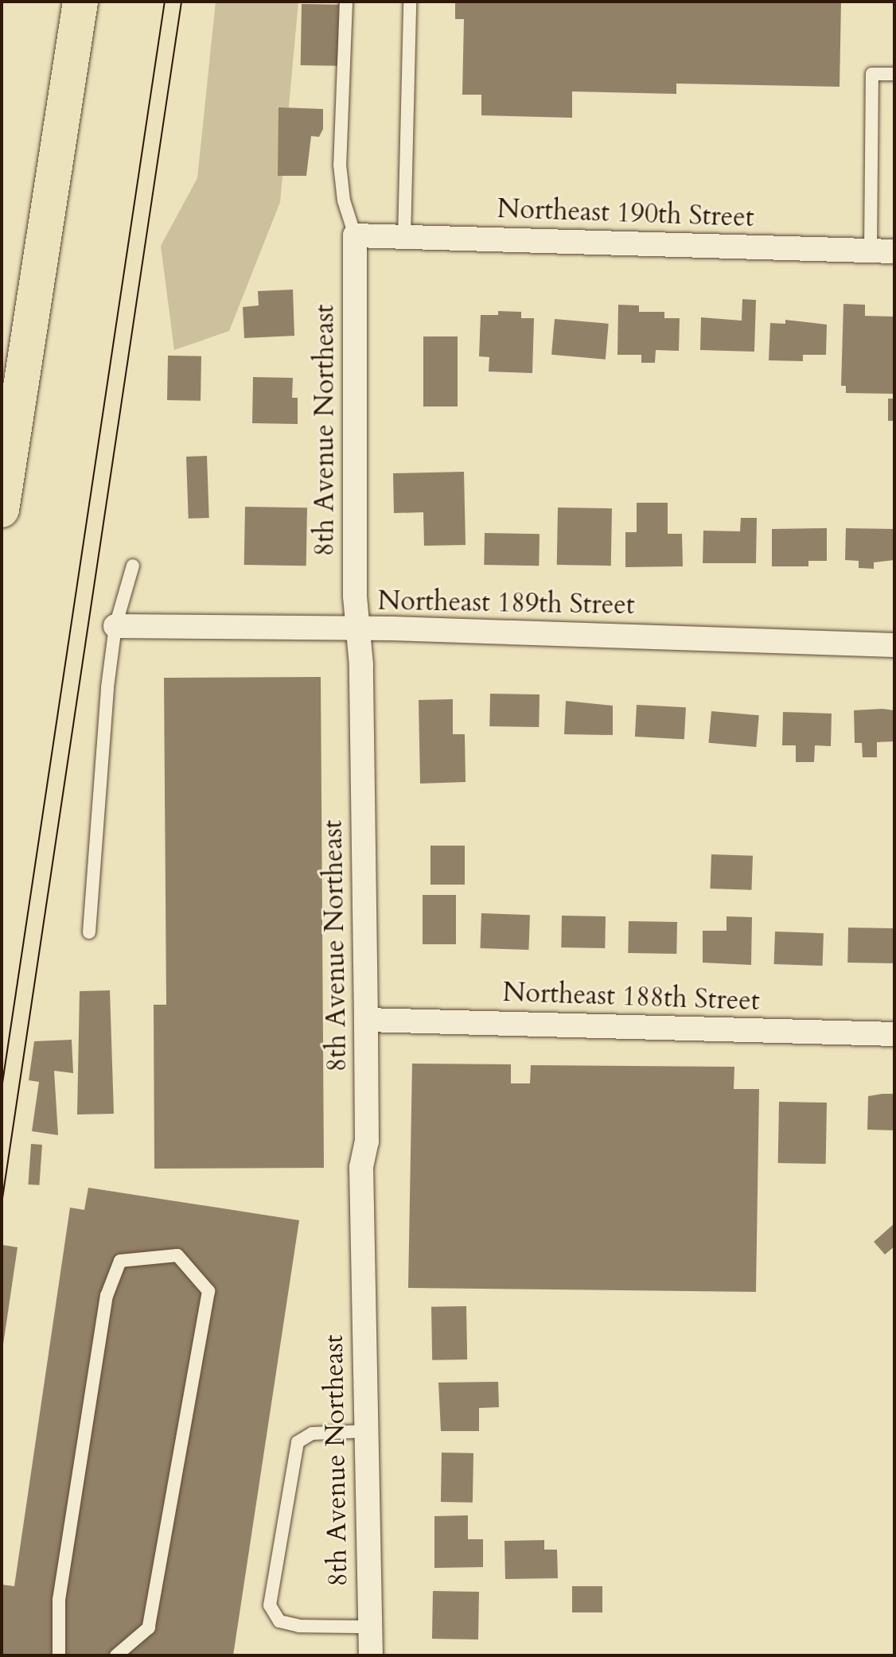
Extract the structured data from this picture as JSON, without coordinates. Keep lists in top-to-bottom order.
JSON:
{
  "streets": {
    "street": [
      "Northeast 190th Street",
      "8th Avenue Northeast",
      "Northeast 189th Street",
      "Northeast 188th Street"
    ]
  },
  "crossings": [
    ["Northeast 190th Street", "8th Avenue Northeast"],
    ["8th Avenue Northeast", "Northeast 189th Street"],
    ["8th Avenue Northeast", "Northeast 188th Street"]
  ]
}
